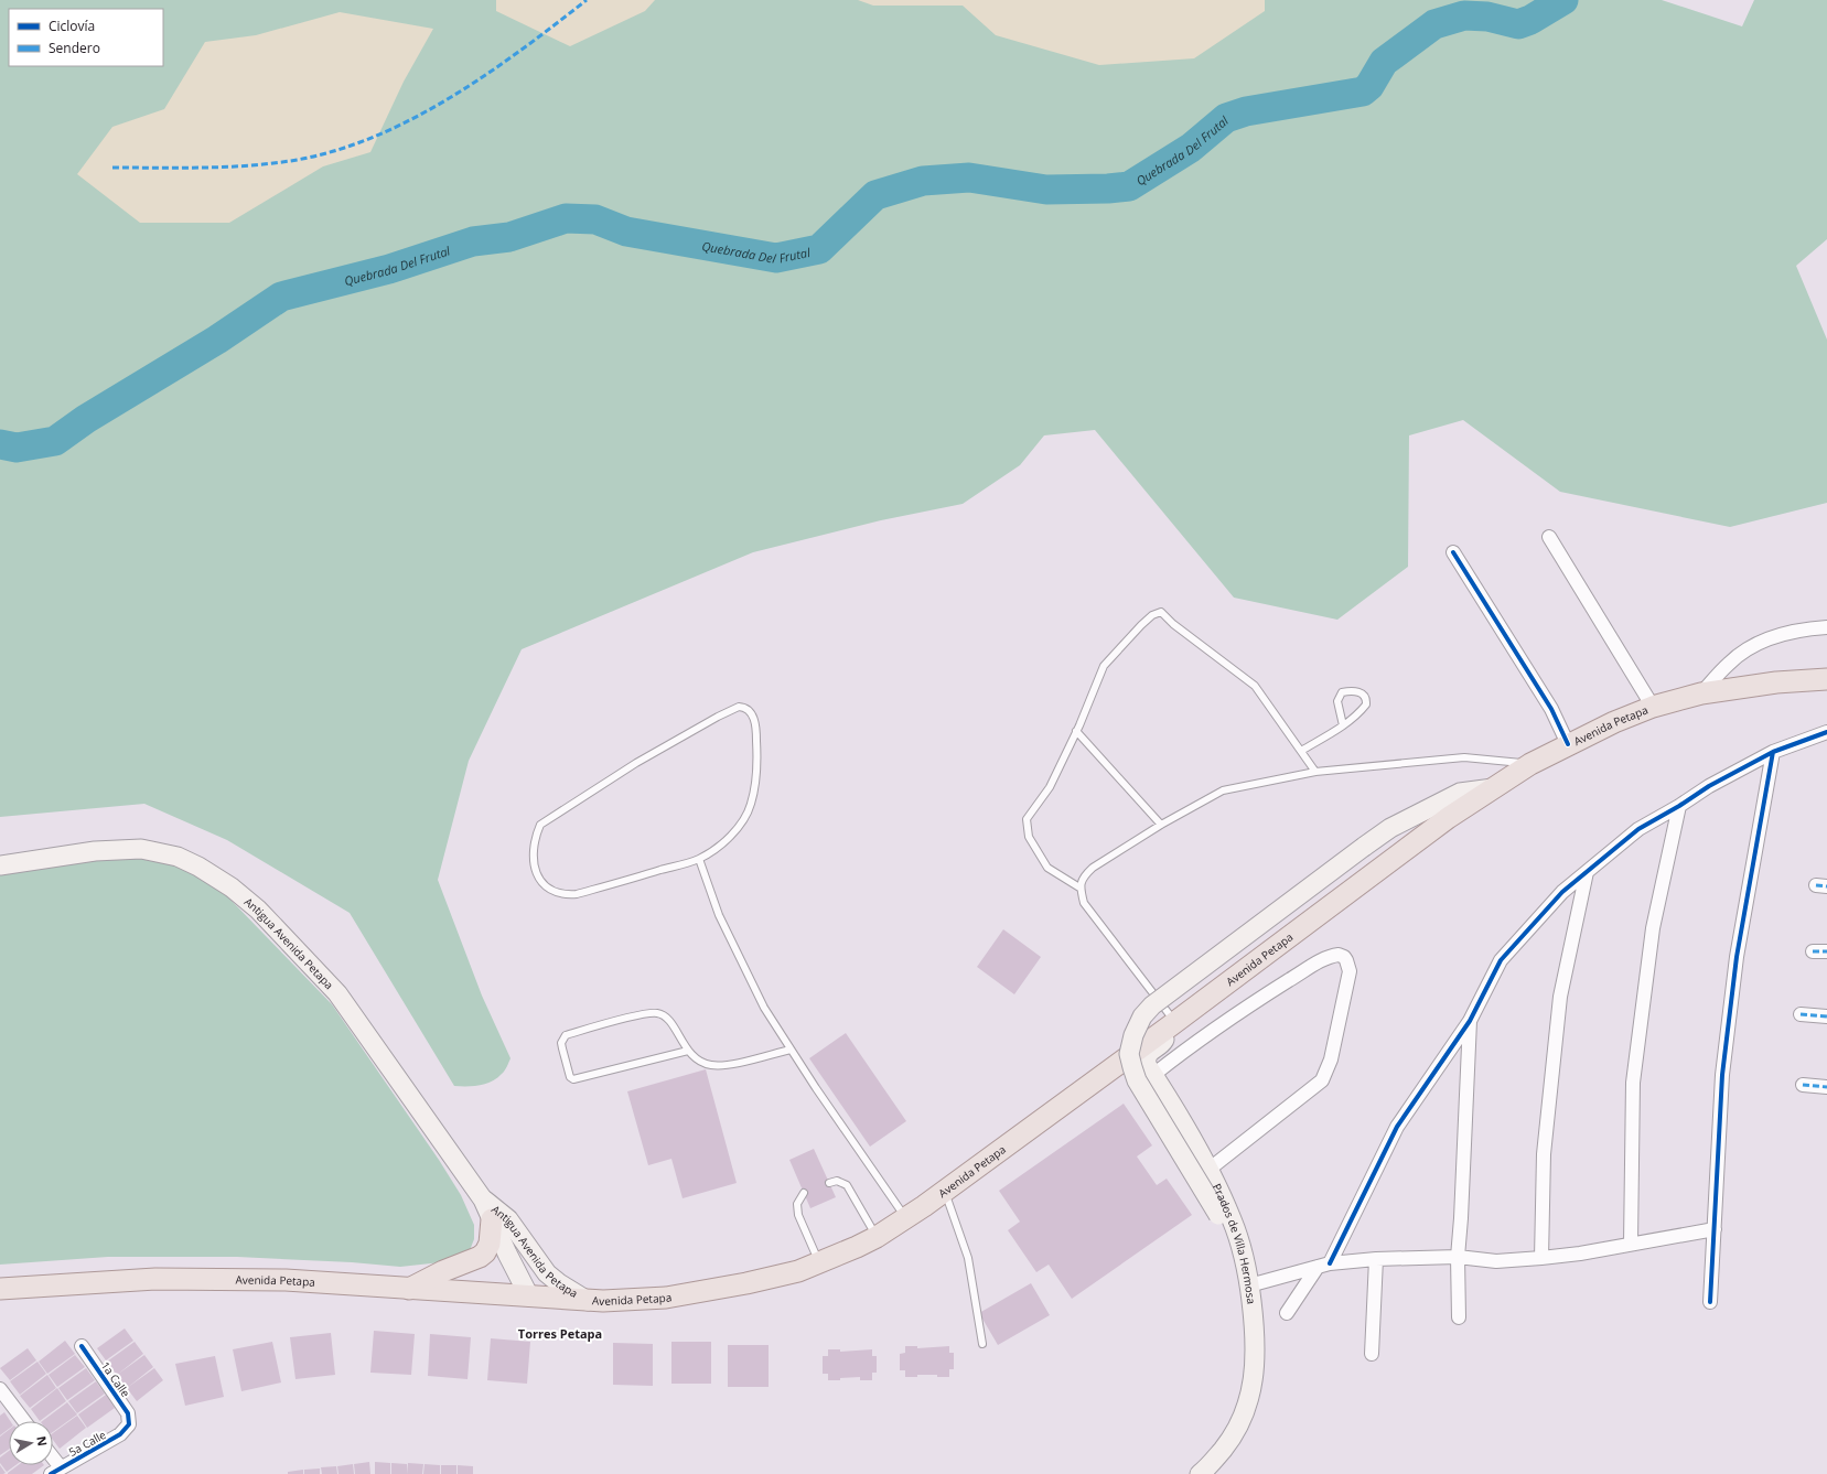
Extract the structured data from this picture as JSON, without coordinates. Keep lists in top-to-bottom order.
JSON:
{
  "streets": {
    "main road": ["Avenida Petapa", "Antigua Avenida Petapa", "Prados de Villa Hermosa"],
    "street": ["1a Calle", "5a Calle"]
  },
  "crossings": [
    ["Avenida Petapa", "Antigua Avenida Petapa"],
    ["Avenida Petapa", "Prados de Villa Hermosa"],
    ["1a Calle", "5a Calle"]
  ],
  "districts": ["Torres Petapa"],
  "water": ["Quebrada Del Frutal"],
  "legend": ["Ciclovía", "Sendero"],
  "north": "right"
}
